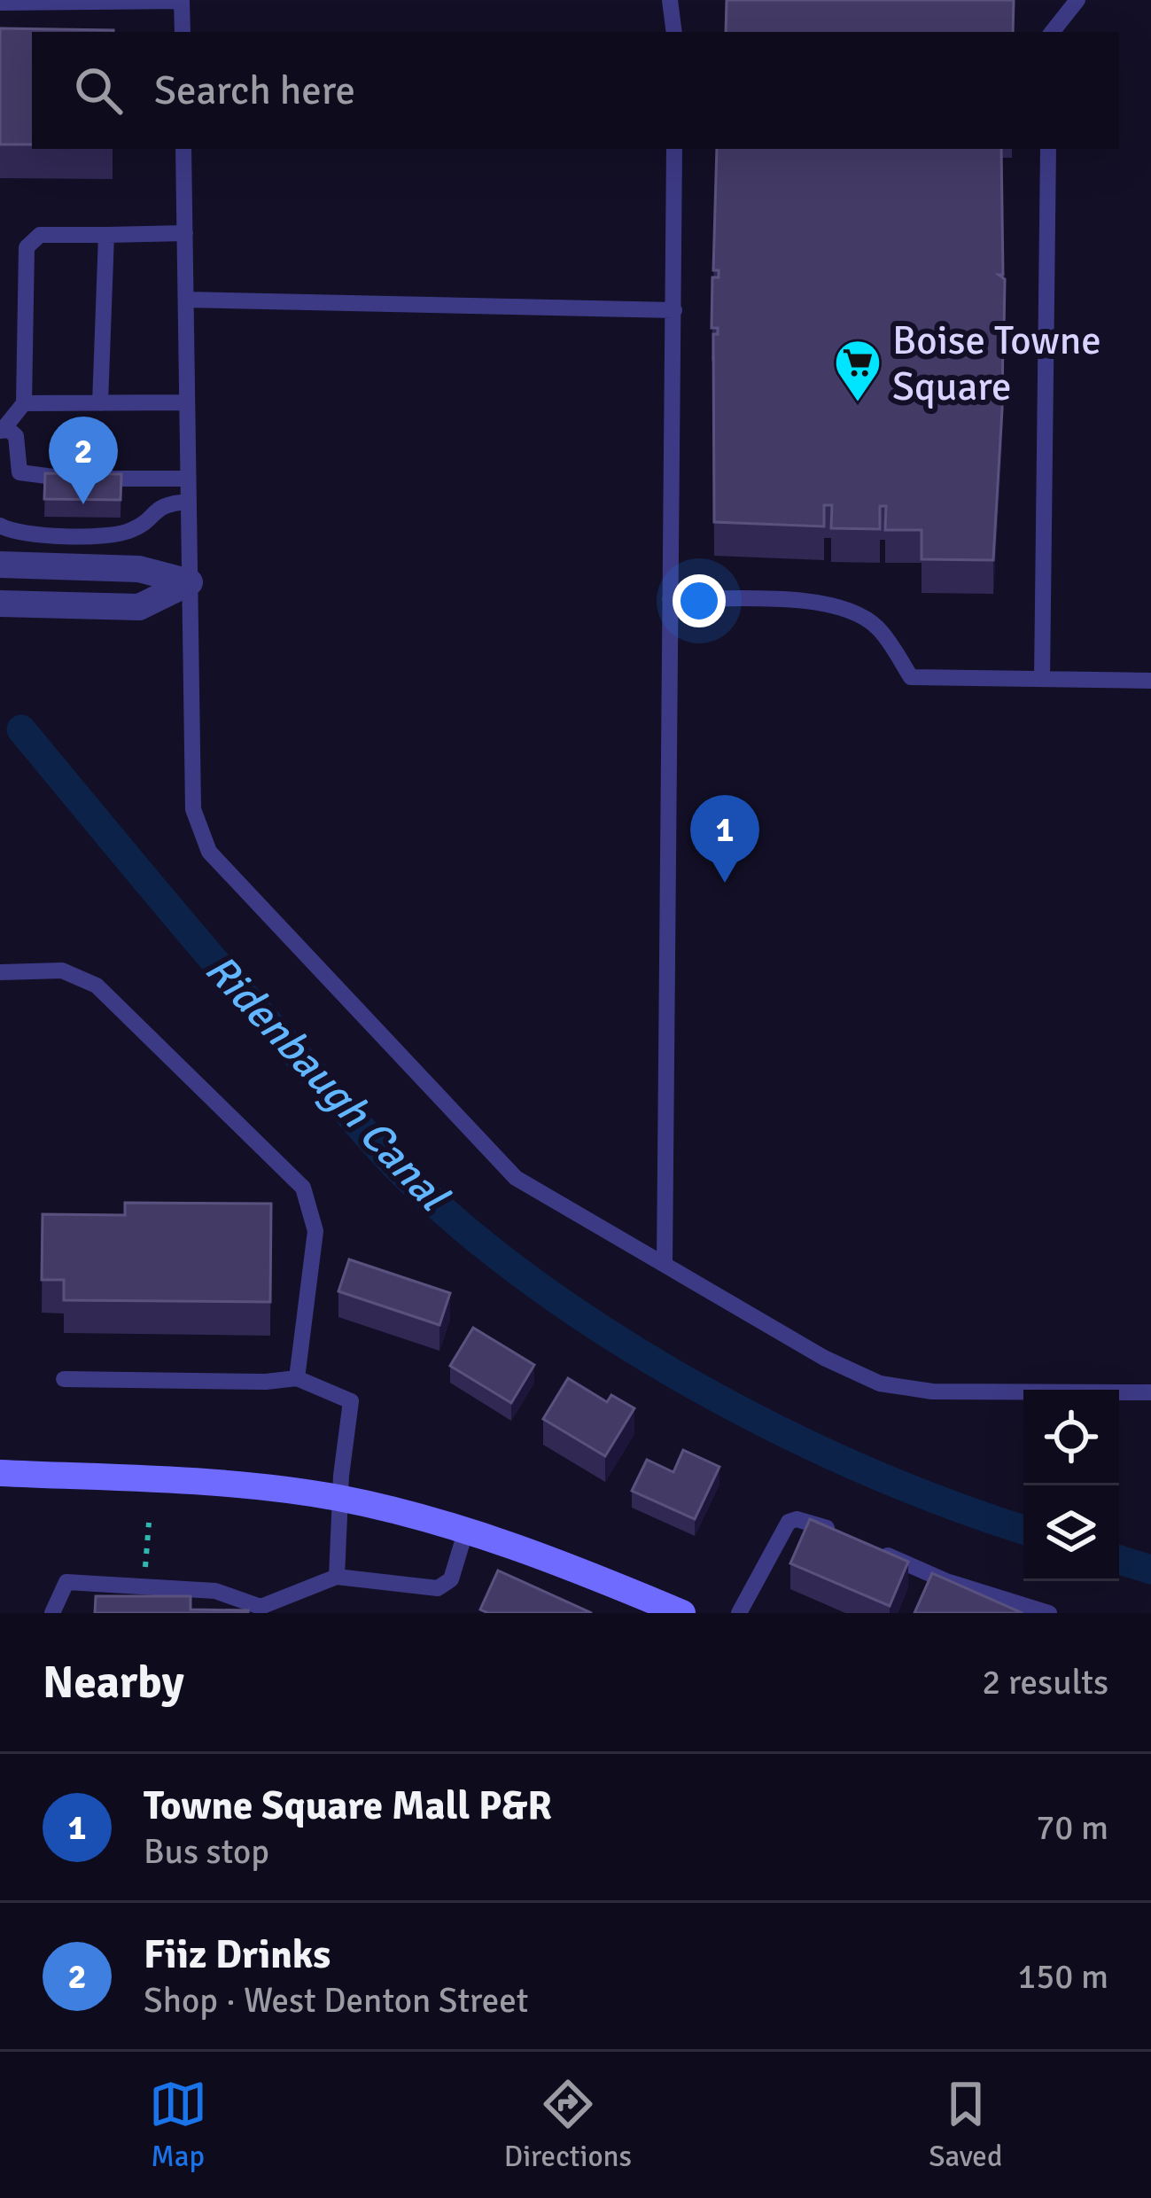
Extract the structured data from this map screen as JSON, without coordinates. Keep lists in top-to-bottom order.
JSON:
{
  "water": ["Ridenbaugh Canal"],
  "places": {
    "supermarket": ["Boise Towne Square"]
  },
  "page": {
    "search": "Search here",
    "pins": ["2", "1"],
    "heading": ["Nearby", "2 results"],
    "list": [
      {
        "mark": "1",
        "name": "Towne Square Mall P&R",
        "note": "Bus stop",
        "value": "70 m"
      },
      {
        "mark": "2",
        "name": "Fiiz Drinks",
        "note": "Shop · West Denton Street",
        "value": "150 m"
      }
    ],
    "nav": ["Map", "Directions", "Saved"]
  }
}
